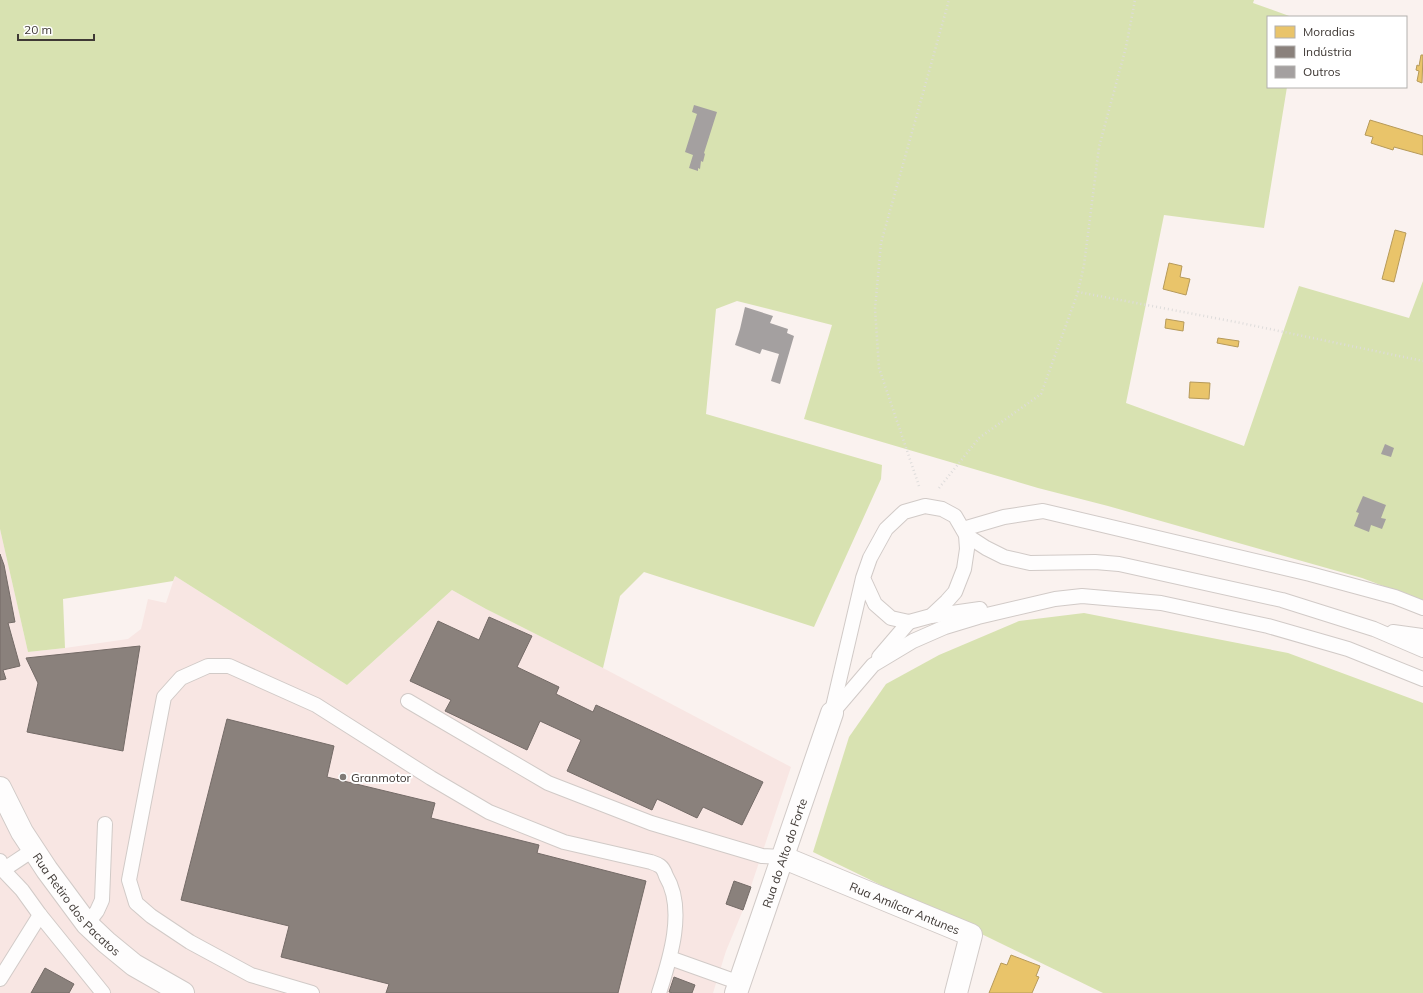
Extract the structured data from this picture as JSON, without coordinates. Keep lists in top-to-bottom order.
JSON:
{
  "streets": {
    "street": ["Rua do Alto do Forte", "Rua Retiro dos Pacatos", "Rua Amílcar Antunes"]
  },
  "crossings": [
    ["Rua do Alto do Forte", "Rua Amílcar Antunes"]
  ],
  "places": ["Granmotor"],
  "legend": ["Moradias", "Indústria", "Outros"],
  "scale_bar": "20 m"
}
